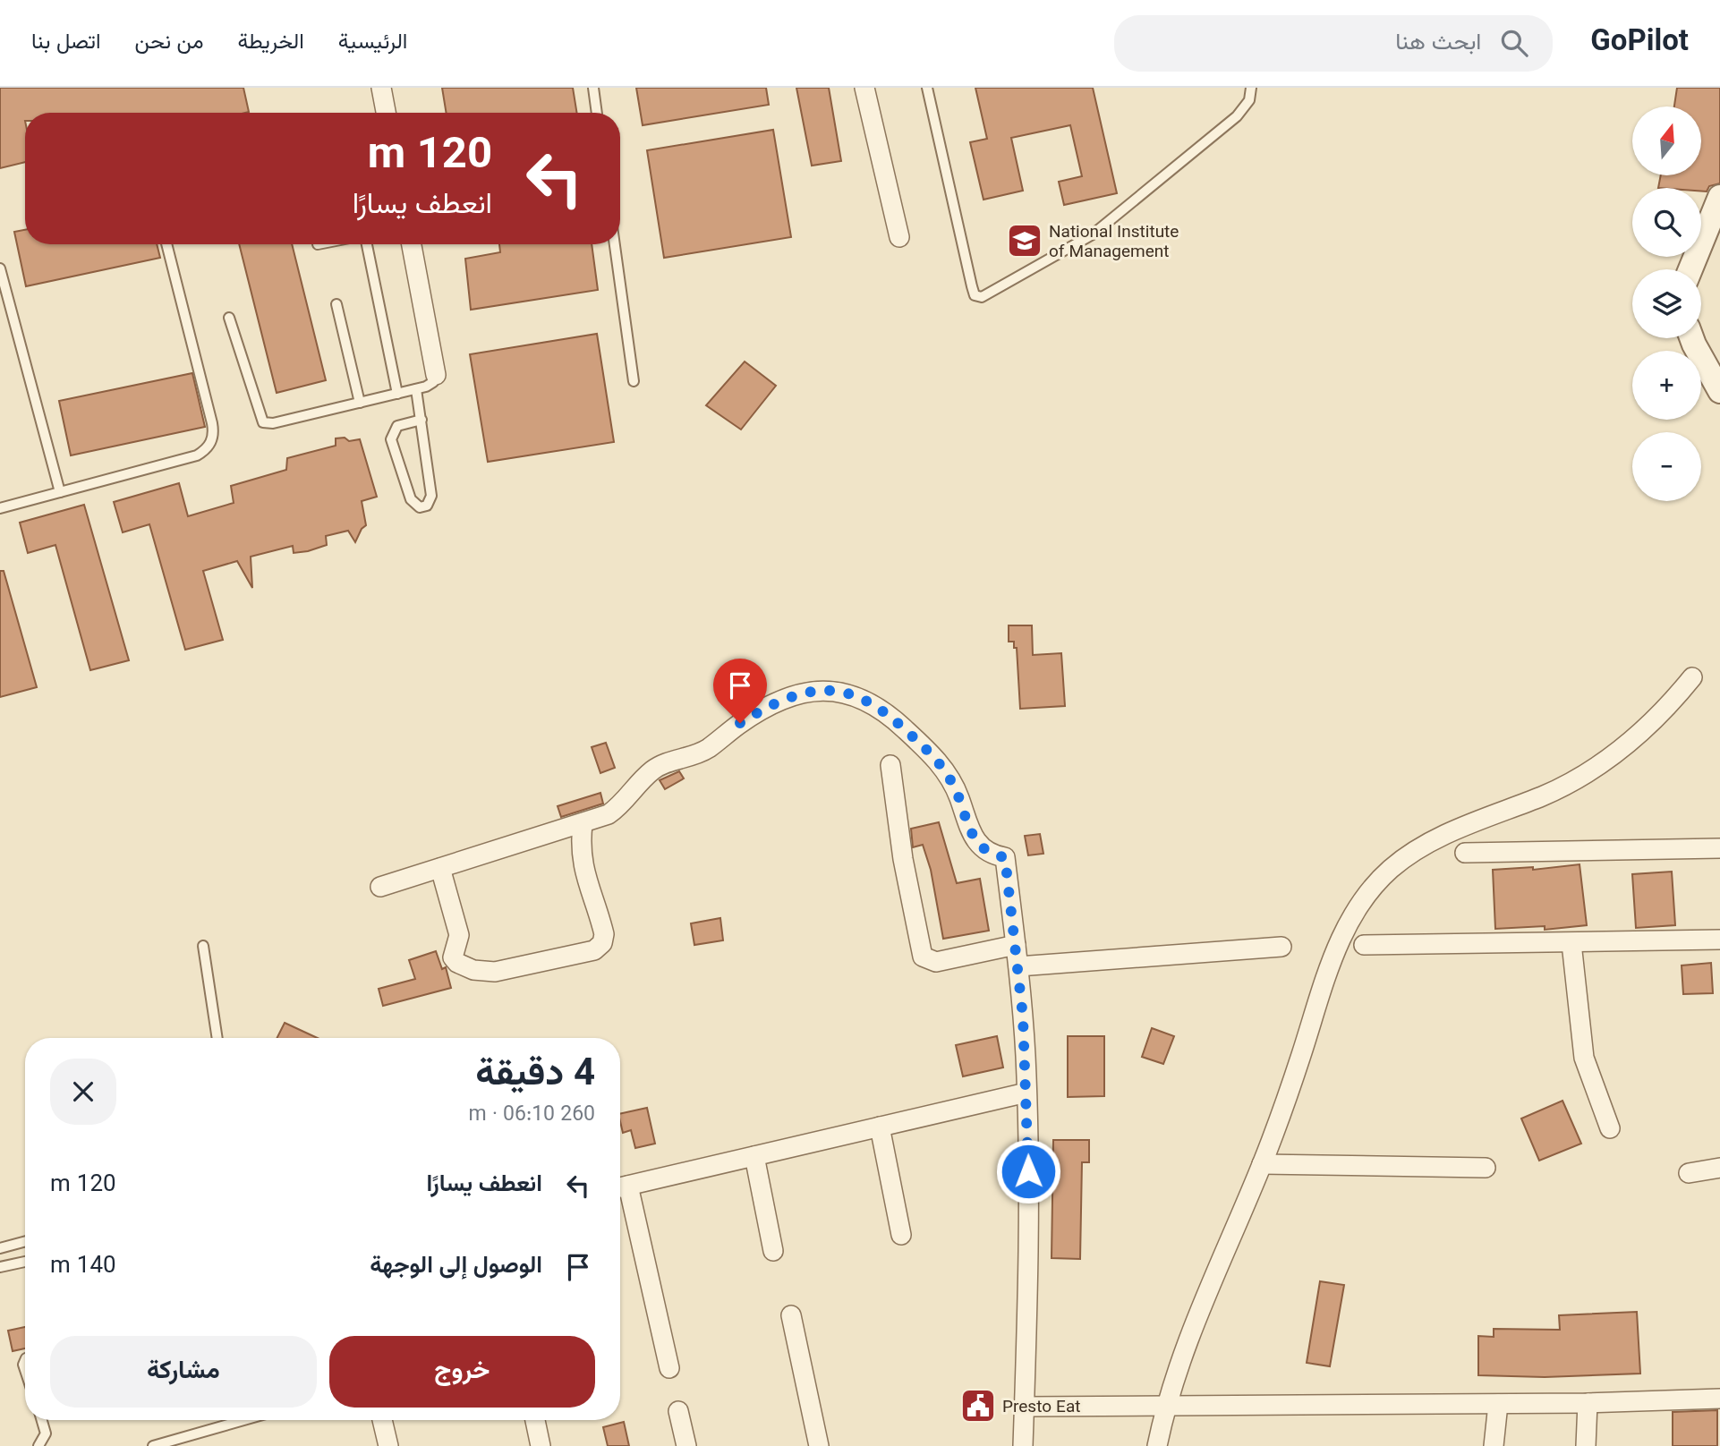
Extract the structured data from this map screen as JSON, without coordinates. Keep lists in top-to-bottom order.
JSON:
{
  "places": {
    "school or university": ["National Institute of Management"],
    "public building": ["Presto Eat"]
  },
  "north": "top",
  "page": {
    "header": "GoPilot",
    "search": "ابحث هنا",
    "nav": [
      "الرئيسية",
      "الخريطة",
      "من نحن",
      "اتصل بنا"
    ],
    "map_buttons": ["+", "−"],
    "turn": ["120 m", "انعطف يسارًا"],
    "heading": ["4 دقيقة", "260 m · 06:10"],
    "list": [
      {
        "name": "انعطف يسارًا",
        "value": "120 m"
      },
      {
        "name": "الوصول إلى الوجهة",
        "value": "140 m"
      }
    ],
    "buttons": ["خروج", "مشاركة"]
  }
}
